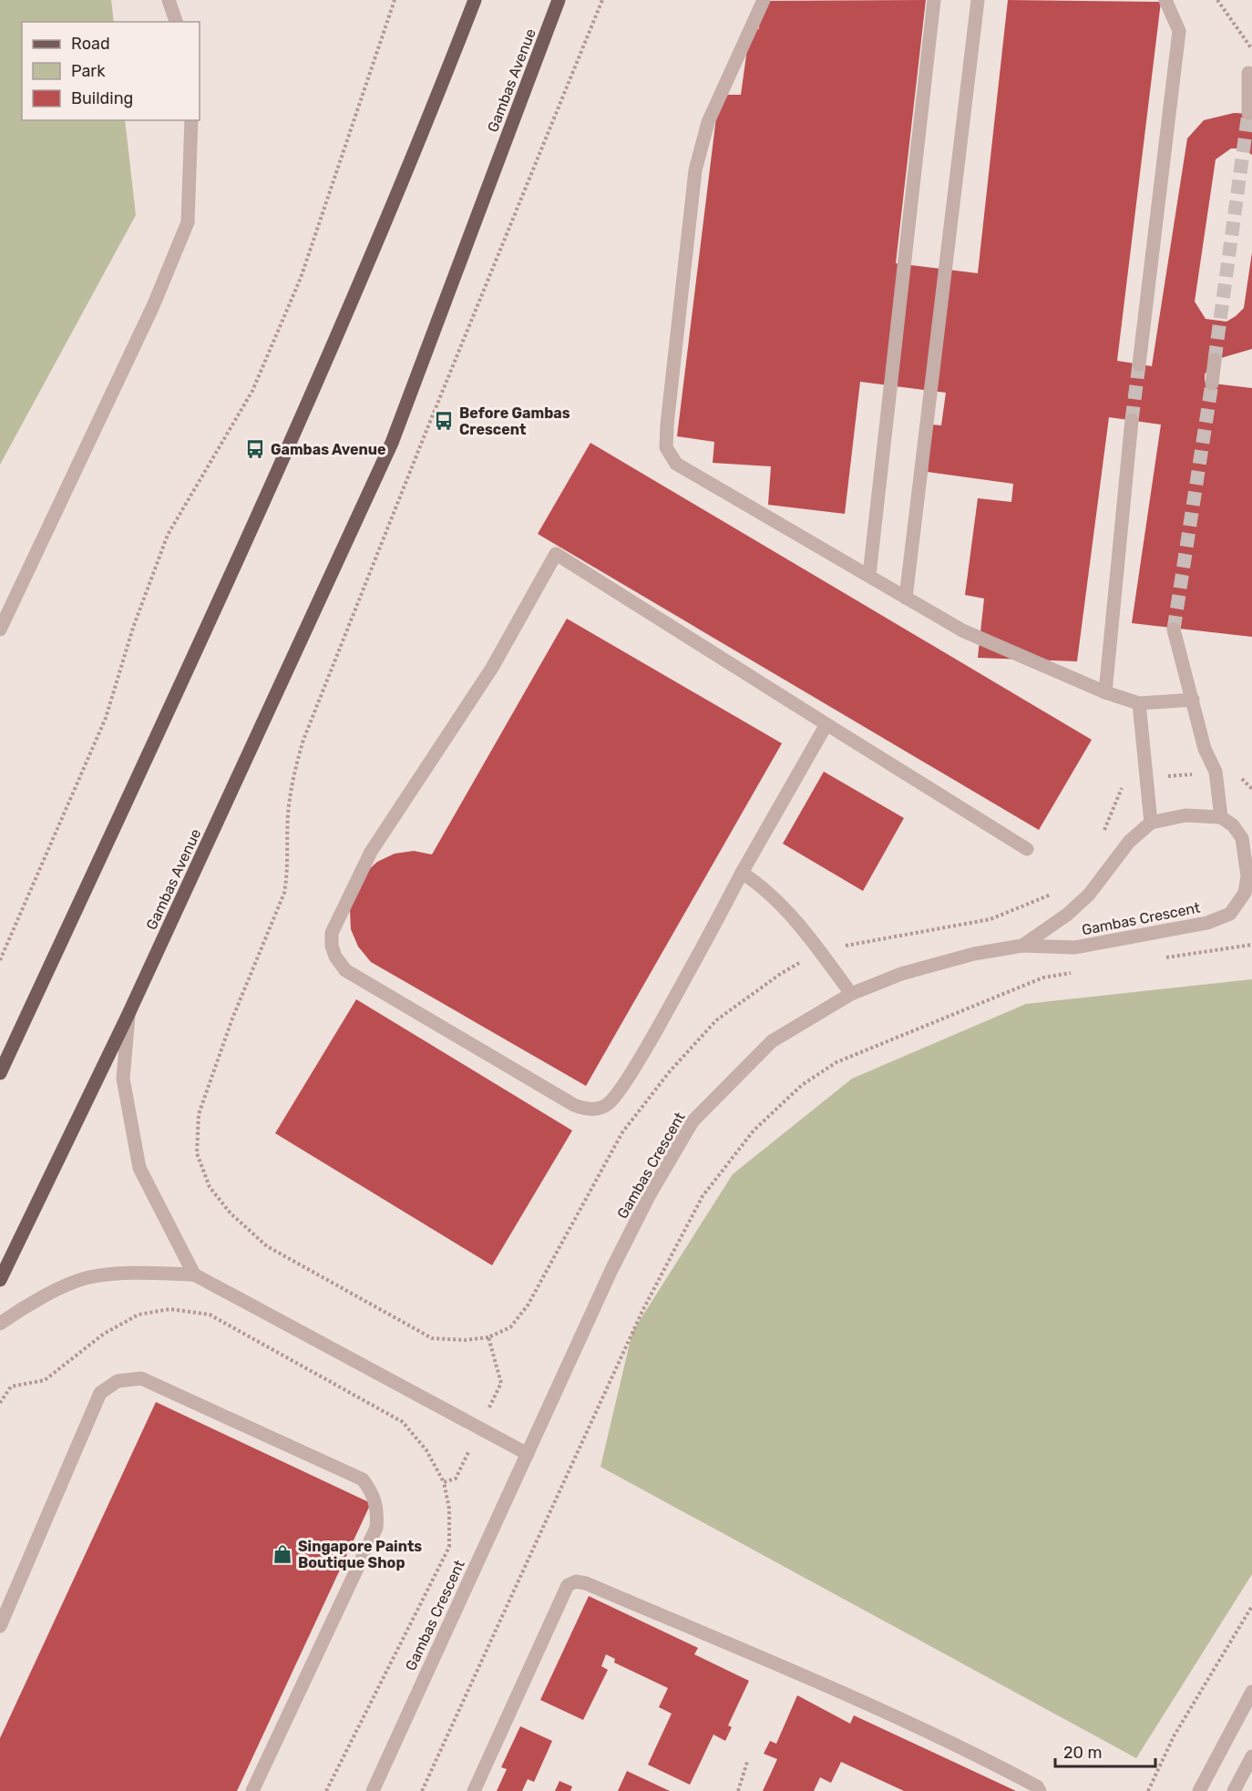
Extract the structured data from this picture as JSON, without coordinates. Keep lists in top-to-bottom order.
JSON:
{
  "streets": {
    "main road": ["Gambas Avenue"],
    "street": ["Gambas Crescent"]
  },
  "places": {
    "bus stop": ["Before Gambas Crescent", "Gambas Avenue"],
    "shop": ["Singapore Paints Boutique Shop"]
  },
  "legend": ["Road", "Park", "Building"],
  "scale_bar": "20 m"
}
